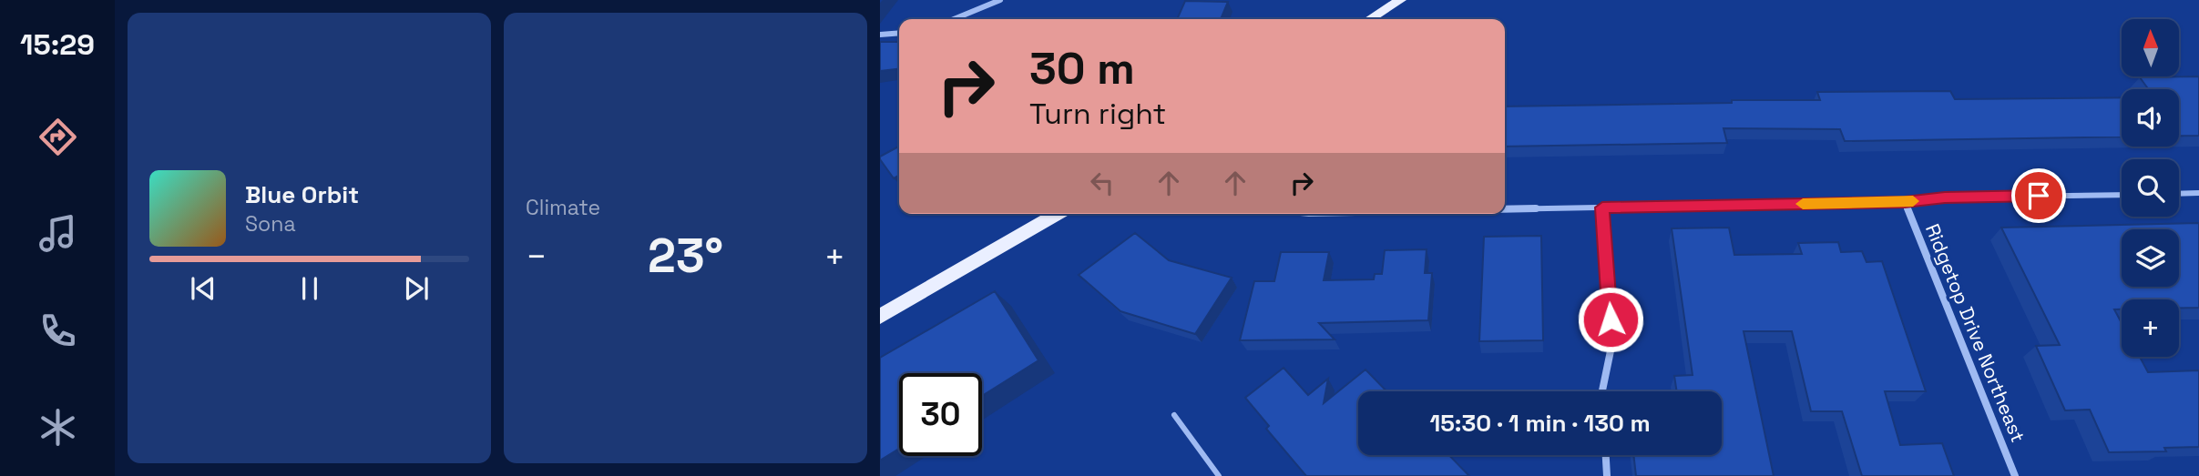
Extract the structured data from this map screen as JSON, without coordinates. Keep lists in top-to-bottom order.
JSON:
{
  "streets": {
    "street": ["Ridgetop Drive Northeast"]
  },
  "north": "top",
  "page": {
    "tabs": "15:29",
    "tile": "Climate",
    "map_buttons": "+",
    "turn": ["30 m", "Turn right"],
    "song": ["Blue Orbit", "Sona"],
    "heat": ["−", "23°", "+"],
    "limit": "30",
    "trip": "15:30 · 1 min · 130 m"
  }
}
